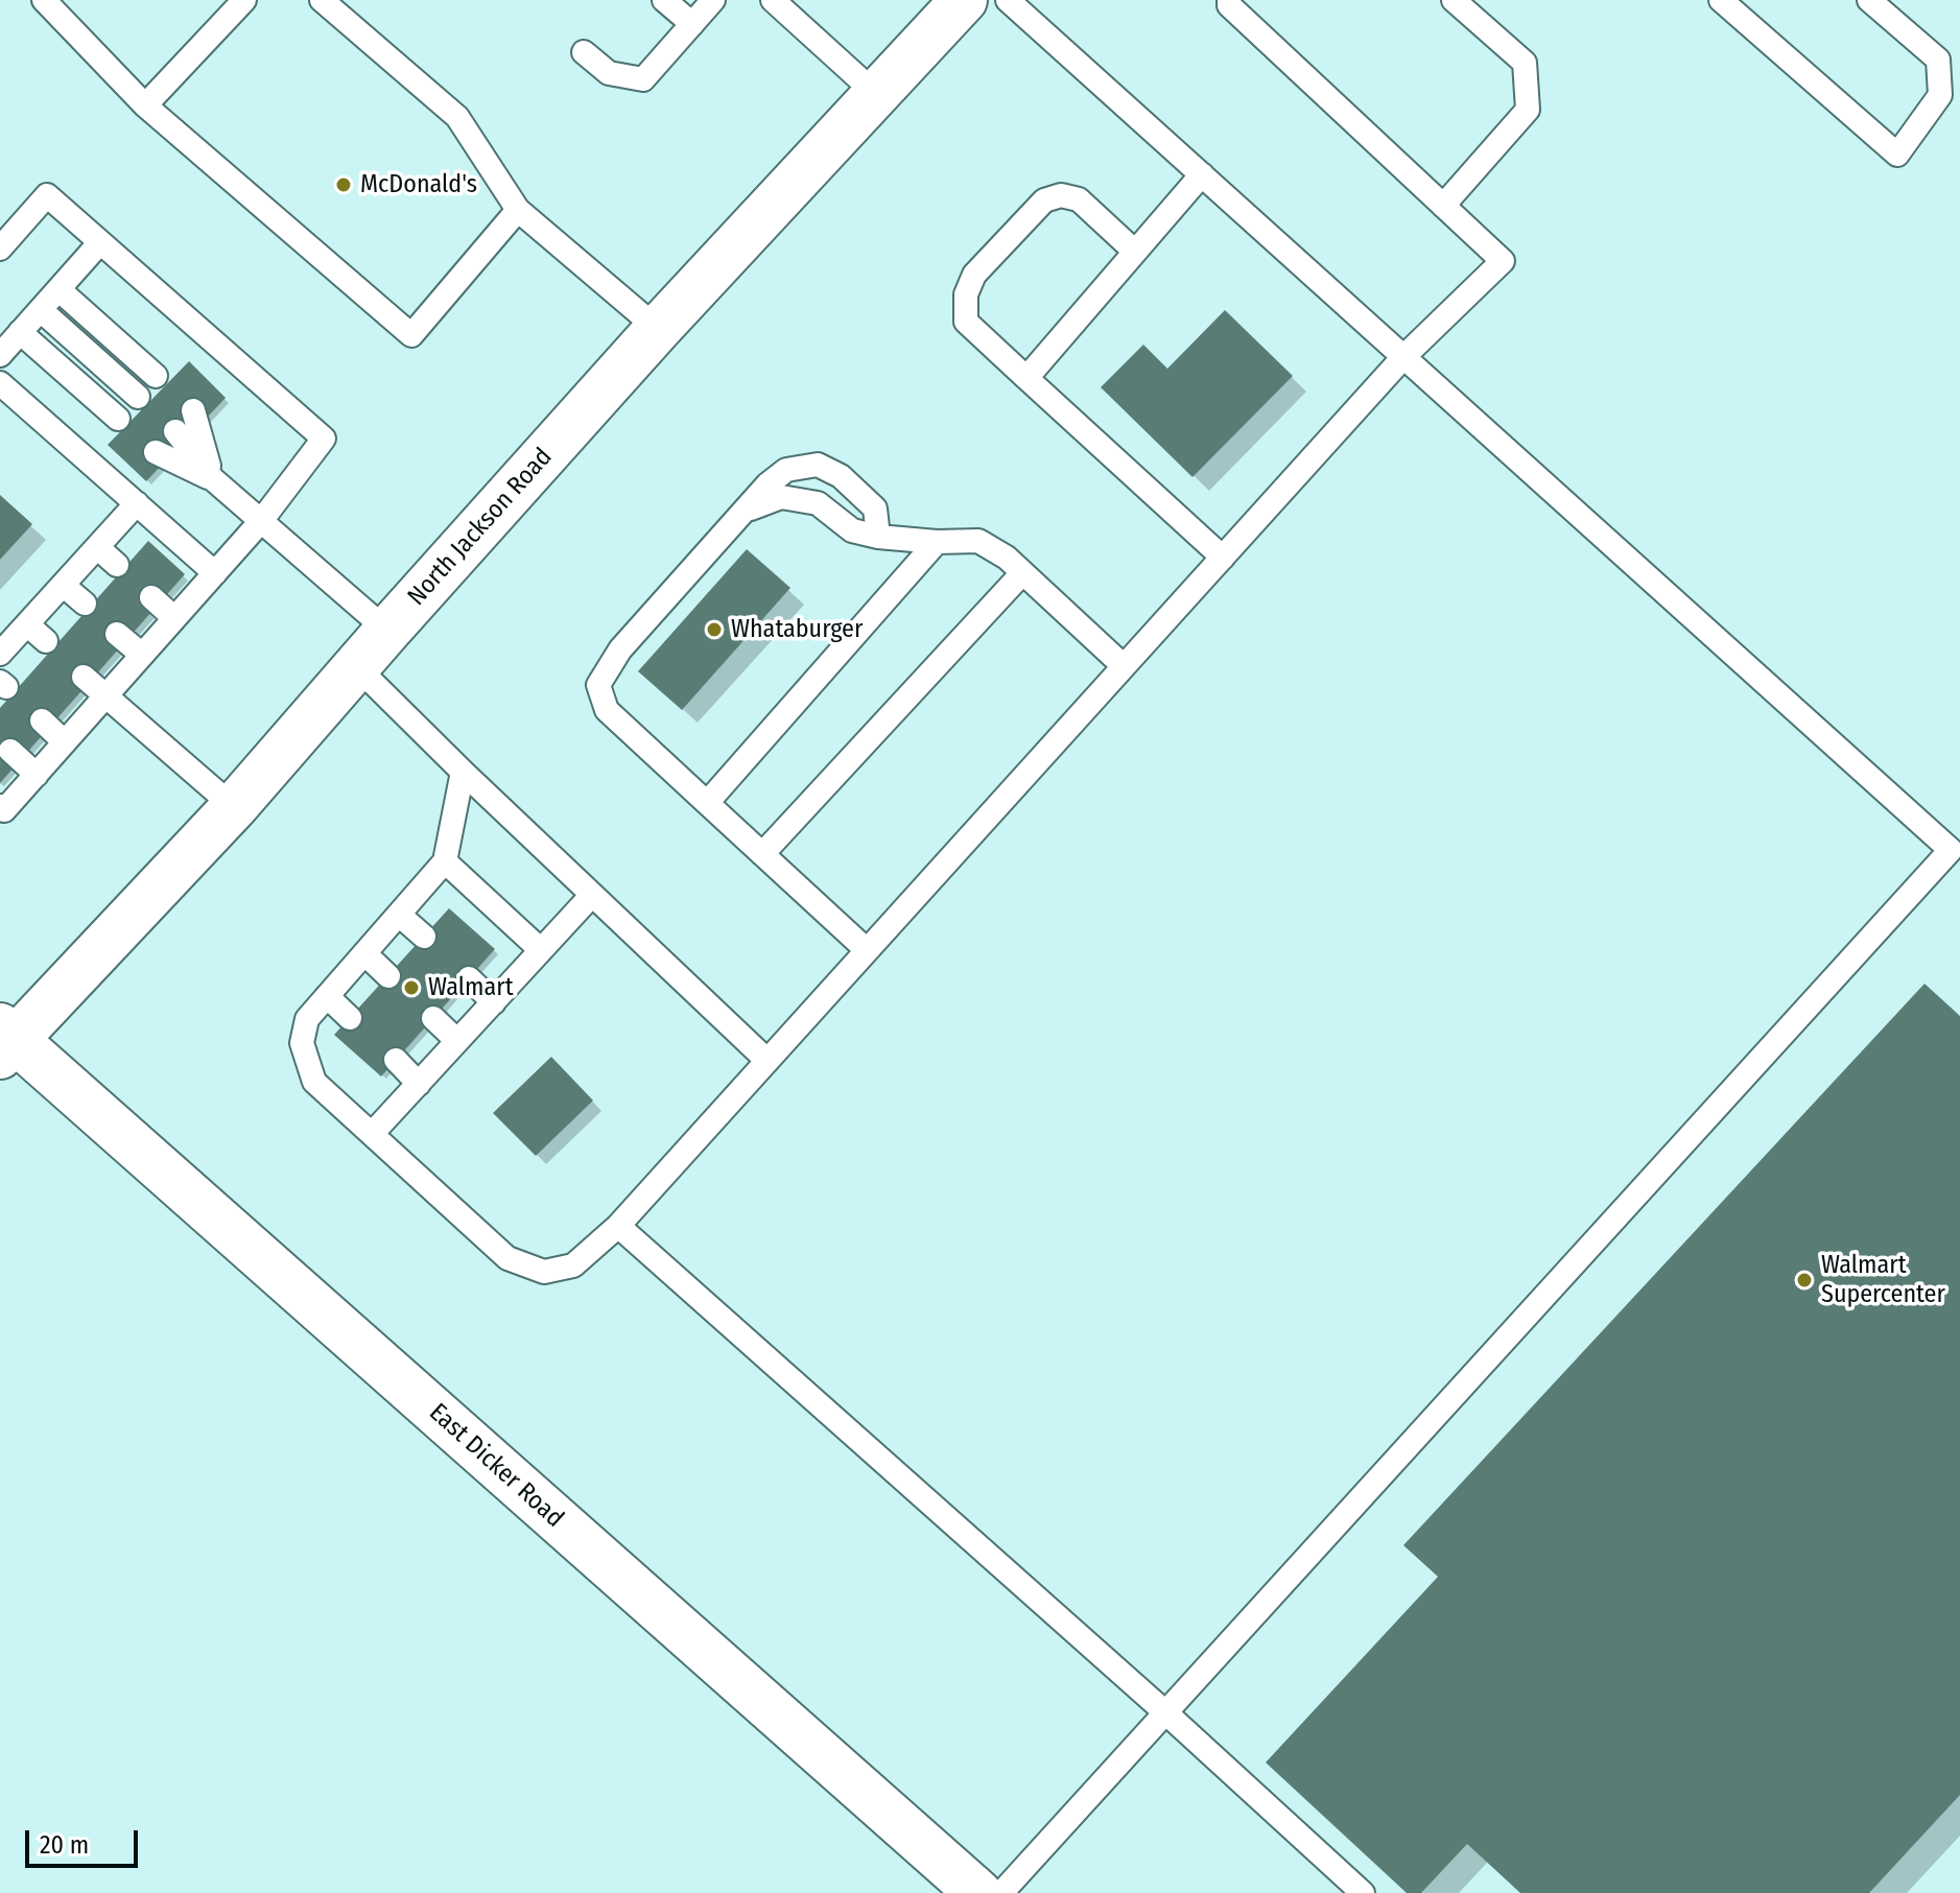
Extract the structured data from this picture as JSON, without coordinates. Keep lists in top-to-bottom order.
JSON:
{
  "streets": {
    "main road": ["North Jackson Road", "East Dicker Road"]
  },
  "crossings": [
    ["North Jackson Road", "East Dicker Road"]
  ],
  "places": [
    "McDonald's",
    "Whataburger",
    "Walmart",
    "Walmart Supercenter"
  ],
  "scale_bar": "20 m"
}
